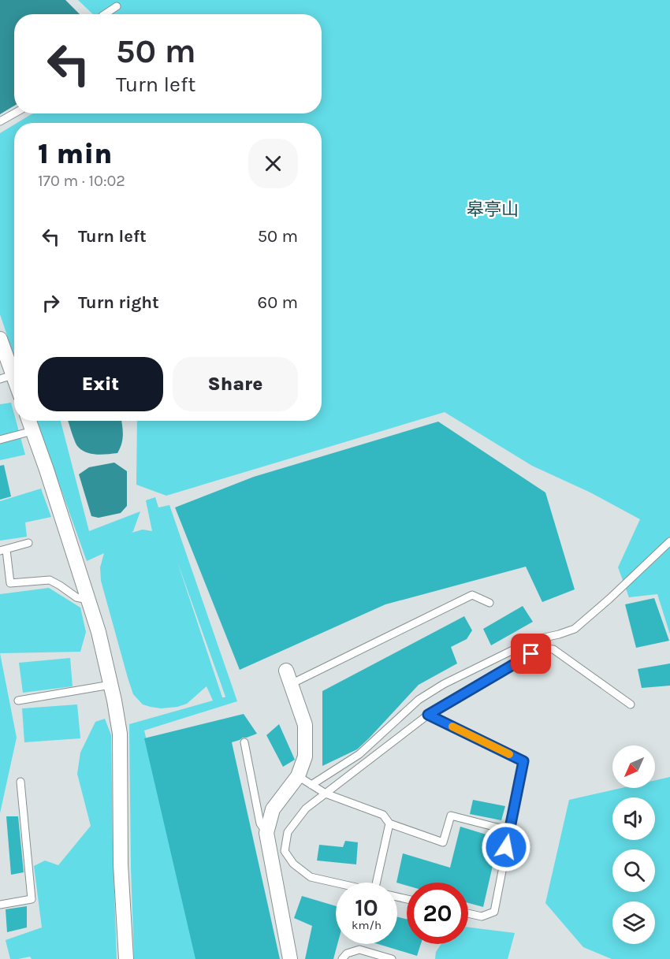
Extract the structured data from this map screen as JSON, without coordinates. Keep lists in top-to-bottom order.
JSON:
{
  "parks": ["皋亭山"],
  "north": "bottom left",
  "page": {
    "turn": ["50 m", "Turn left"],
    "heading": ["1 min", "170 m · 10:02"],
    "list": [
      {
        "name": "Turn left",
        "value": "50 m"
      },
      {
        "name": "Turn right",
        "value": "60 m"
      }
    ],
    "buttons": ["Exit", "Share"],
    "speed": "10 km/h",
    "limit": "20"
  }
}
